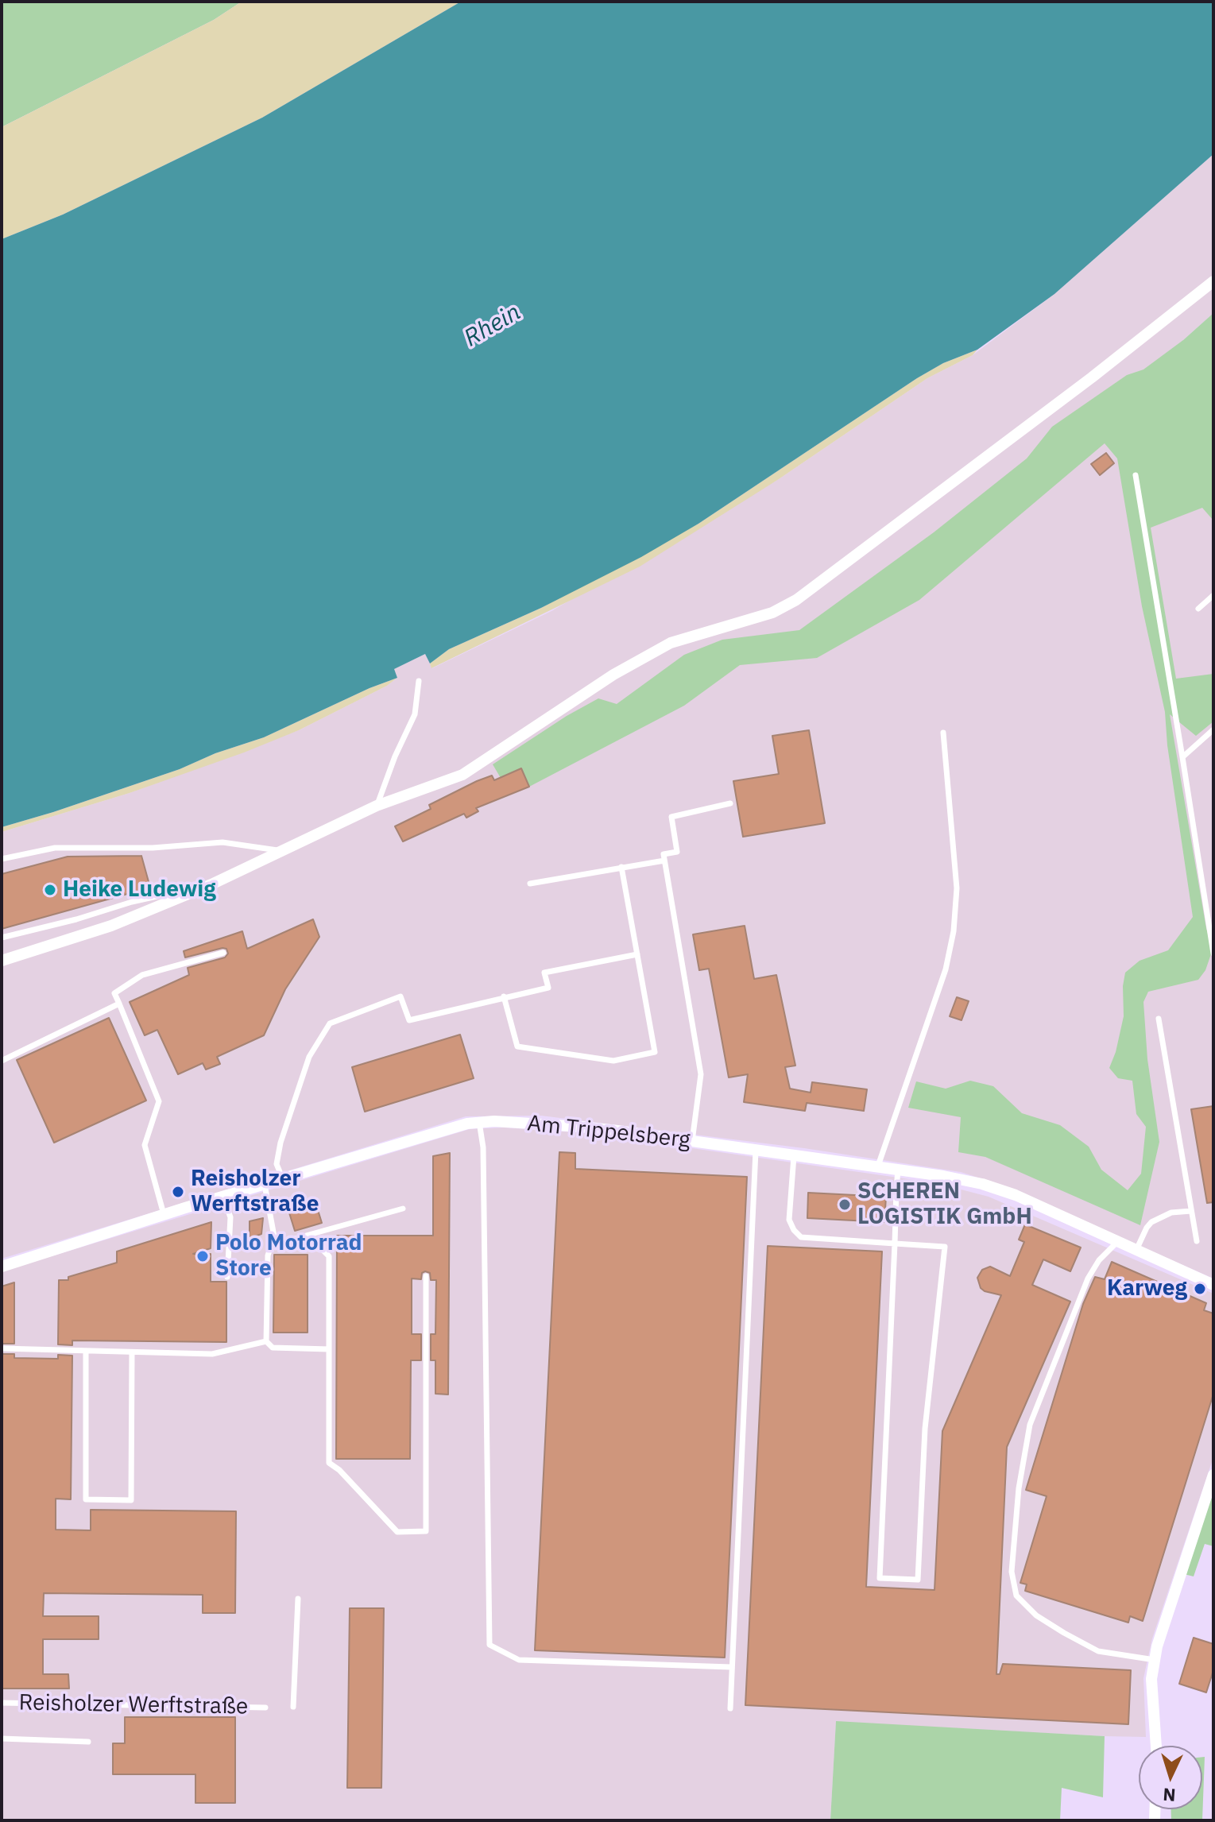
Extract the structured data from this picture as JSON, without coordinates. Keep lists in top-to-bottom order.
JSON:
{
  "streets": {
    "street": ["Am Trippelsberg"],
    "lane": ["Reisholzer Werftstraße"]
  },
  "water": ["Rhein"],
  "places": [
    "Heike Ludewig",
    "Reisholzer Werftstraße",
    "SCHEREN LOGISTIK GmbH",
    "Polo Motorrad Store",
    "Karweg"
  ],
  "north": "bottom"
}
